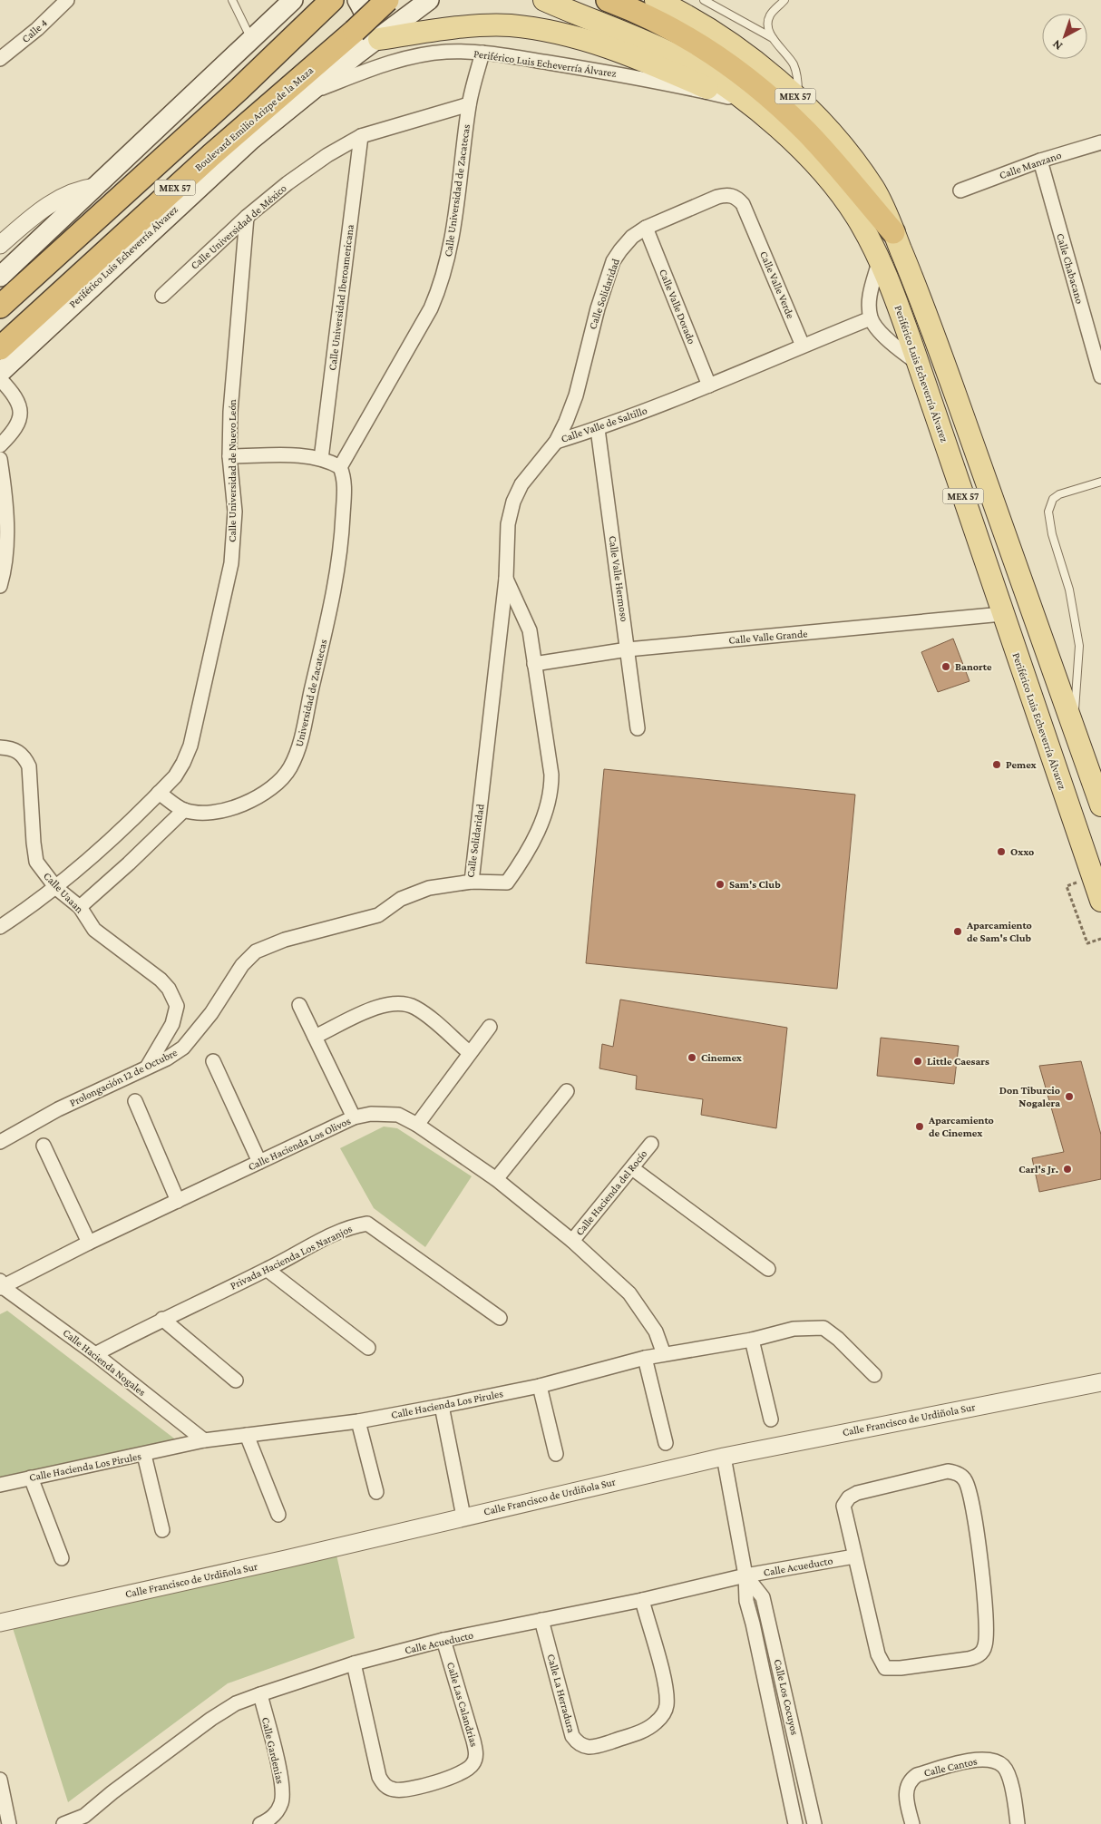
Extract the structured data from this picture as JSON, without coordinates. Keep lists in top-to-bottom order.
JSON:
{
  "streets": {
    "highway": ["MEX 57", "Boulevard Emilio Arizpe de la Maza"],
    "main road": ["Periférico Luis Echeverría Álvarez"],
    "street": [
      "Calle 4",
      "Calle Manzano",
      "Calle Universidad de Zacatecas",
      "Calle Universidad de México",
      "Calle Chabacano",
      "Calle Valle Verde",
      "Calle Solidaridad",
      "Calle Universidad Iberoamericana",
      "Calle Valle Dorado",
      "Calle Valle de Saltillo",
      "Calle Universidad de Nuevo León",
      "Calle Valle Hermoso",
      "Calle Valle Grande",
      "Universidad de Zacatecas",
      "Calle Uaaan",
      "Prolongación 12 de Octubre",
      "Calle Hacienda Los Olivos",
      "Calle Hacienda del Rocío",
      "Privada Hacienda Los Naranjos",
      "Calle Hacienda Nogales",
      "Calle Hacienda Los Pirules",
      "Calle Francisco de Urdiñola Sur",
      "Calle Acueducto",
      "Calle La Herradura",
      "Calle Los Cocuyos",
      "Calle Las Calandrias",
      "Calle Gardenias",
      "Calle Cantos"
    ]
  },
  "crossings": [
    ["Periférico Luis Echeverría Álvarez", "Calle Universidad de Zacatecas"],
    ["Periférico Luis Echeverría Álvarez", "Calle Valle Grande"],
    ["Calle Manzano", "Calle Chabacano"],
    ["Calle Universidad de Zacatecas", "Calle Universidad de México"],
    ["Calle Universidad de Zacatecas", "Universidad de Zacatecas"],
    ["Calle Universidad de México", "Calle Universidad Iberoamericana"],
    ["Calle Universidad de México", "Calle Universidad de Nuevo León"],
    ["Calle Valle Verde", "Calle Solidaridad"],
    ["Calle Valle Verde", "Calle Valle de Saltillo"],
    ["Calle Solidaridad", "Calle Valle Dorado"],
    ["Calle Solidaridad", "Calle Valle de Saltillo"],
    ["Calle Solidaridad", "Prolongación 12 de Octubre"],
    ["Calle Valle Dorado", "Calle Valle de Saltillo"],
    ["Calle Valle de Saltillo", "Calle Valle Hermoso"],
    ["Calle Valle de Saltillo", "Calle Valle Grande"],
    ["Calle Universidad de Nuevo León", "Calle Uaaan"],
    ["Calle Valle Hermoso", "Calle Valle Grande"],
    ["Calle Uaaan", "Prolongación 12 de Octubre"],
    ["Calle Hacienda Los Olivos", "Calle Hacienda del Rocío"],
    ["Calle Hacienda Los Olivos", "Calle Hacienda Nogales"],
    ["Calle Hacienda Los Olivos", "Calle Hacienda Los Pirules"],
    ["Privada Hacienda Los Naranjos", "Calle Hacienda Nogales"],
    ["Calle Hacienda Nogales", "Calle Hacienda Los Pirules"],
    ["Calle Francisco de Urdiñola Sur", "Calle Los Cocuyos"],
    ["Calle Acueducto", "Calle La Herradura"],
    ["Calle Acueducto", "Calle Los Cocuyos"],
    ["Calle Acueducto", "Calle Las Calandrias"],
    ["Calle Acueducto", "Calle Gardenias"]
  ],
  "places": [
    "Banorte",
    "Pemex",
    "Oxxo",
    "Sam's Club",
    "Aparcamiento de Sam's Club",
    "Cinemex",
    "Little Caesars",
    "Don Tiburcio Nogalera",
    "Aparcamiento de Cinemex",
    "Carl's Jr."
  ],
  "north": "bottom left"
}
